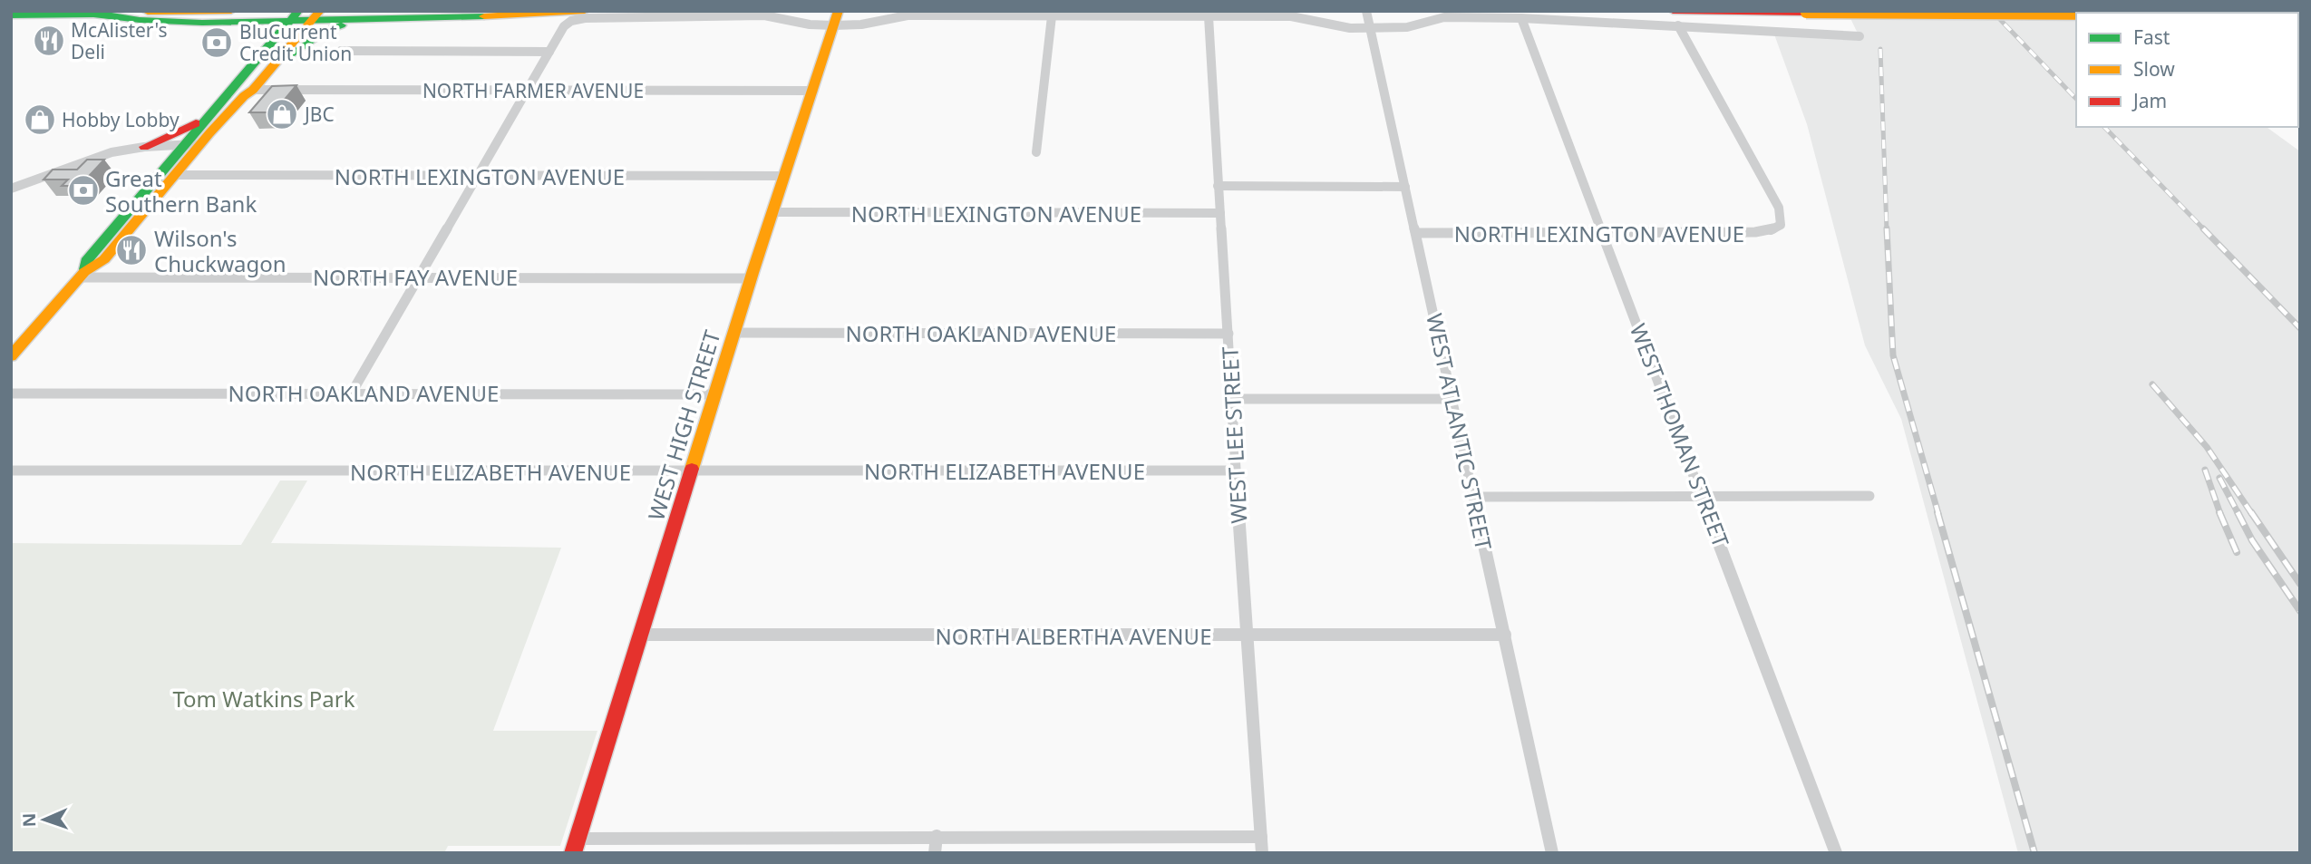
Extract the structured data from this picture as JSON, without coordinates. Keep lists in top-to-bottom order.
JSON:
{
  "streets": {
    "main road": ["WEST HIGH STREET"],
    "street": [
      "NORTH FARMER AVENUE",
      "NORTH LEXINGTON AVENUE",
      "NORTH FAY AVENUE",
      "NORTH OAKLAND AVENUE",
      "WEST ATLANTIC STREET",
      "WEST LEE STREET",
      "WEST THOMAN STREET",
      "NORTH ELIZABETH AVENUE",
      "NORTH ALBERTHA AVENUE"
    ]
  },
  "crossings": [
    ["NORTH FARMER AVENUE", "WEST HIGH STREET"],
    ["NORTH LEXINGTON AVENUE", "WEST HIGH STREET"],
    ["NORTH LEXINGTON AVENUE", "WEST ATLANTIC STREET"],
    ["NORTH LEXINGTON AVENUE", "WEST LEE STREET"],
    ["NORTH LEXINGTON AVENUE", "WEST THOMAN STREET"],
    ["NORTH FAY AVENUE", "WEST HIGH STREET"],
    ["NORTH OAKLAND AVENUE", "WEST HIGH STREET"],
    ["NORTH OAKLAND AVENUE", "WEST LEE STREET"],
    ["WEST HIGH STREET", "NORTH ELIZABETH AVENUE"],
    ["WEST HIGH STREET", "NORTH ALBERTHA AVENUE"],
    ["WEST ATLANTIC STREET", "NORTH ALBERTHA AVENUE"],
    ["WEST LEE STREET", "NORTH ELIZABETH AVENUE"],
    ["WEST LEE STREET", "NORTH ALBERTHA AVENUE"]
  ],
  "parks": ["Tom Watkins Park"],
  "places": {
    "restaurant": ["McAlister's Deli", "Wilson's Chuckwagon"],
    "bank": ["BluCurrent Credit Union", "Great Southern Bank"],
    "shop": ["JBC", "Hobby Lobby"]
  },
  "legend": ["Fast", "Slow", "Jam"],
  "north": "left"
}
